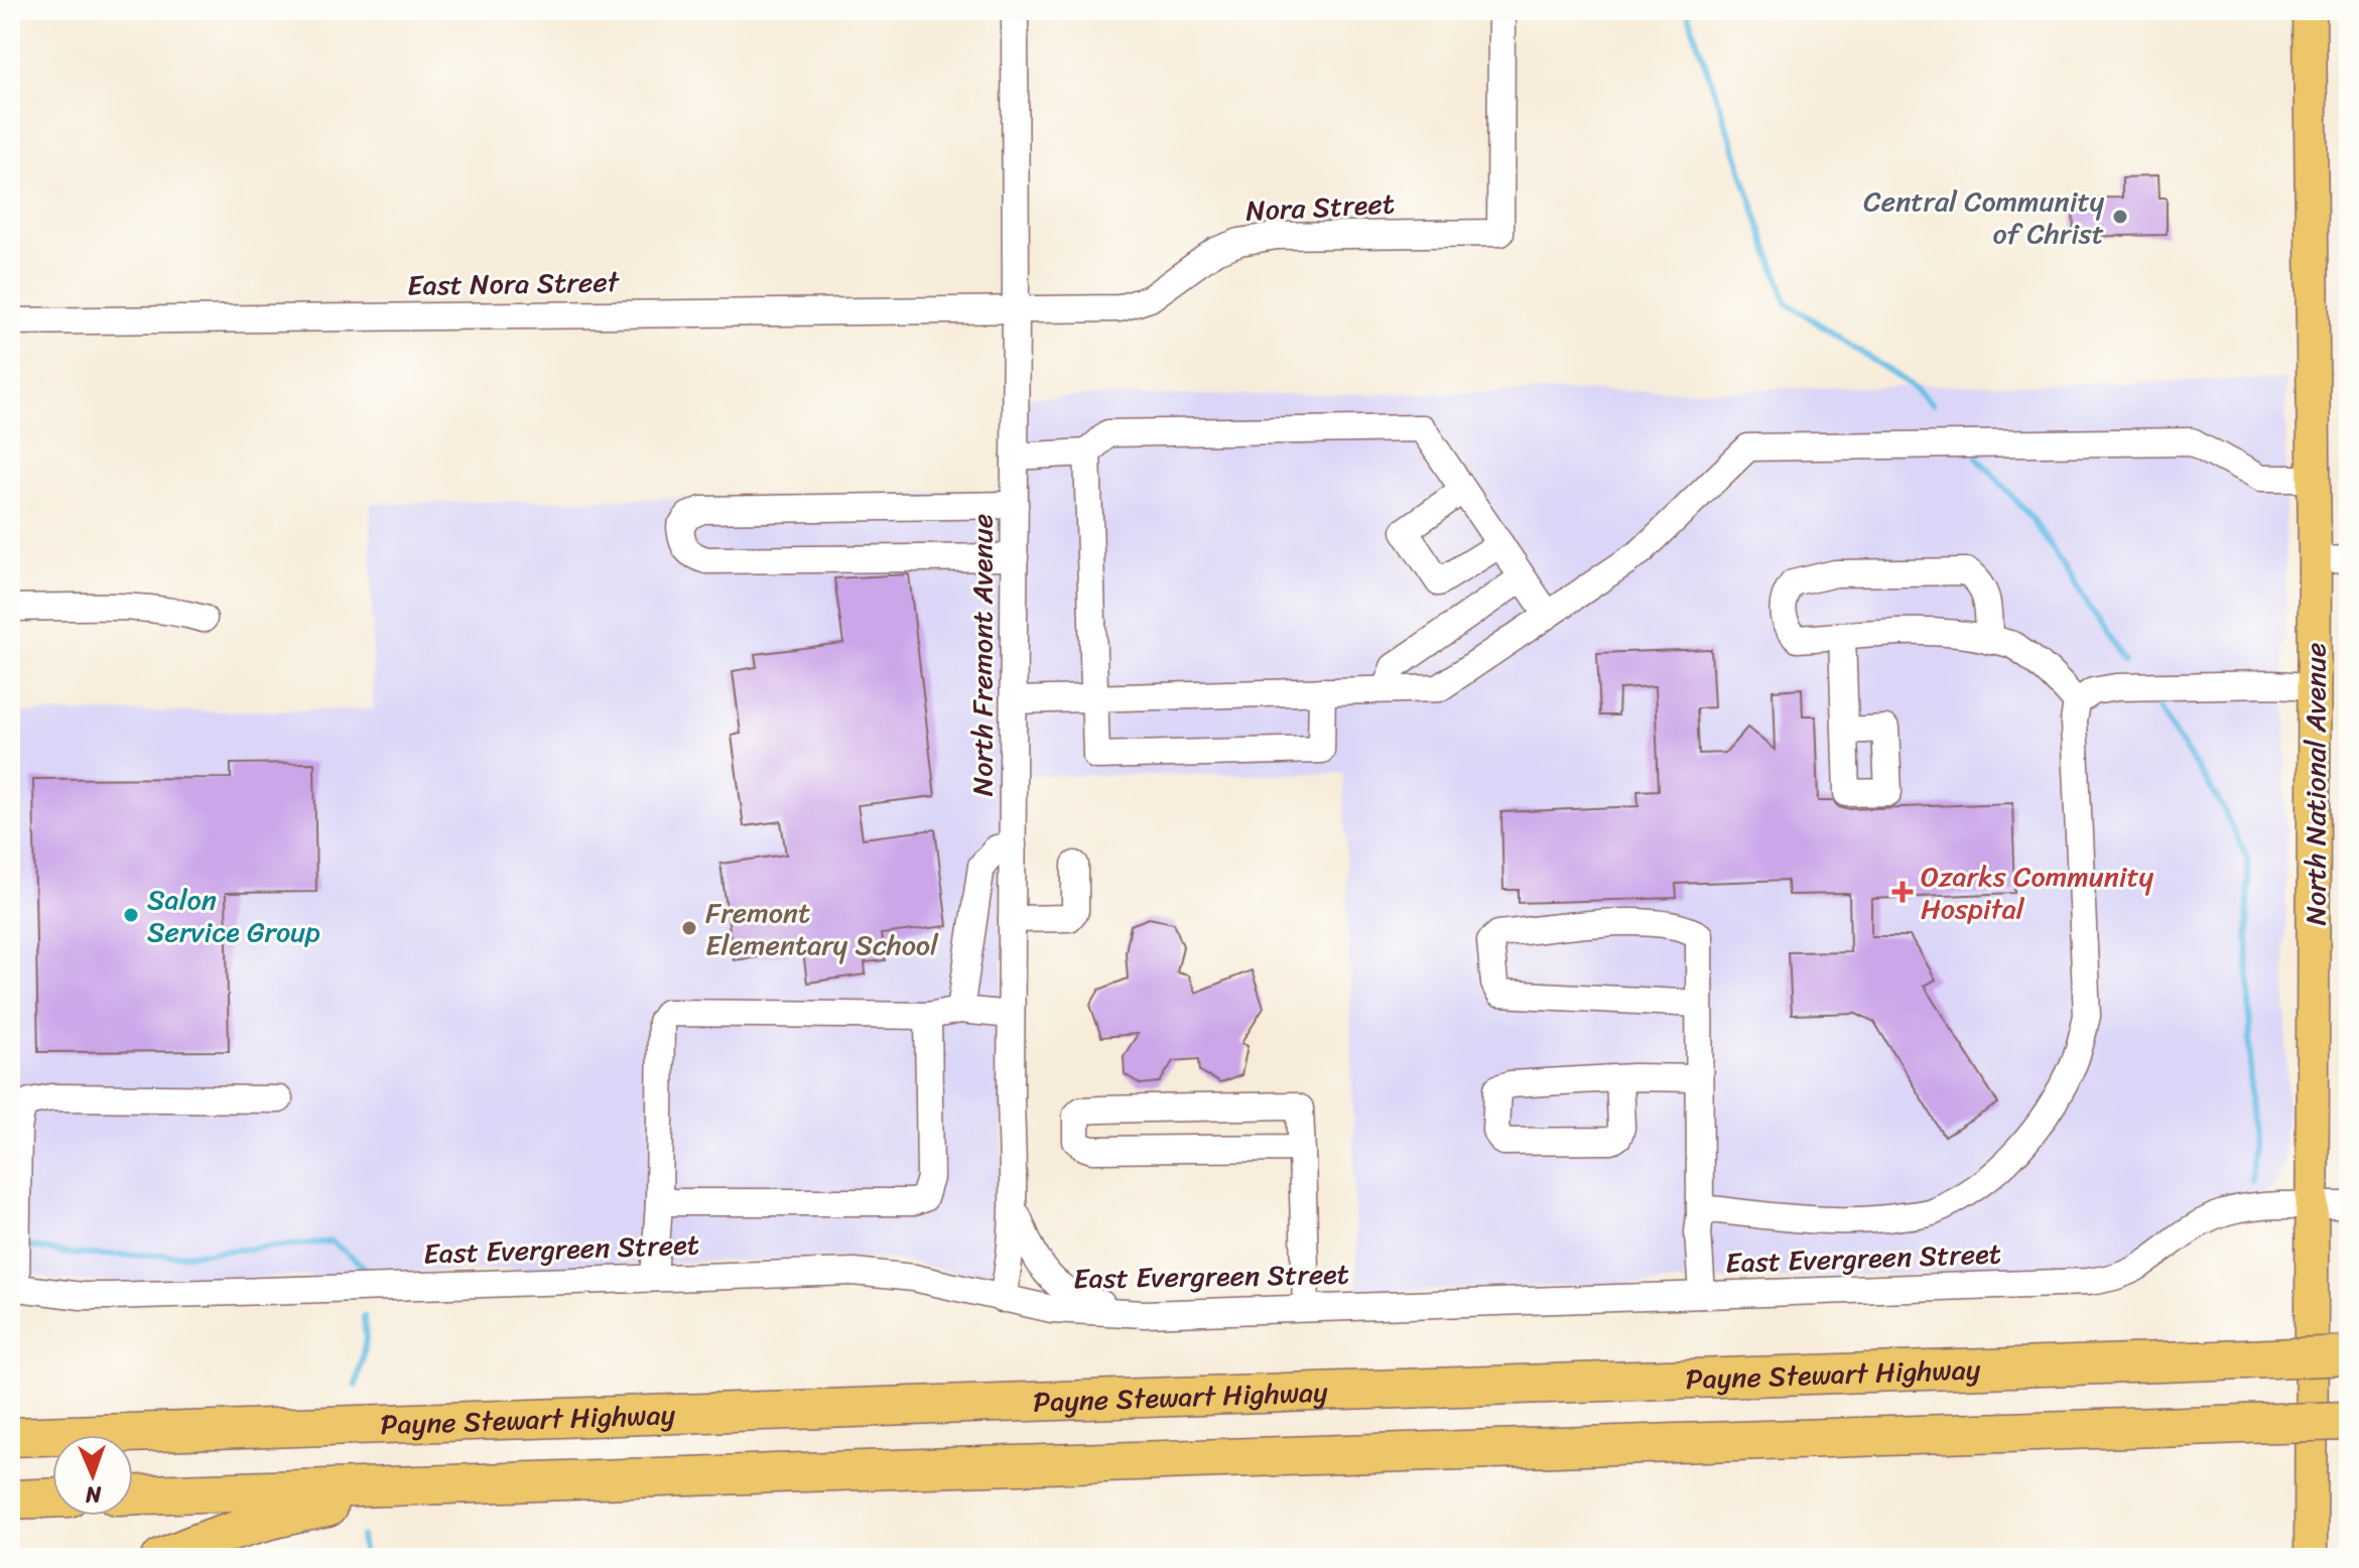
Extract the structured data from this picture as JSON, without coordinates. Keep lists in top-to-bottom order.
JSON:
{
  "streets": {
    "highway": ["Payne Stewart Highway"],
    "main road": ["North National Avenue"],
    "street": [
      "Nora Street",
      "East Nora Street",
      "North Fremont Avenue",
      "East Evergreen Street"
    ]
  },
  "crossings": [
    ["Nora Street", "East Nora Street"],
    ["Nora Street", "North Fremont Avenue"],
    ["East Nora Street", "North Fremont Avenue"],
    ["North Fremont Avenue", "East Evergreen Street"],
    ["North National Avenue", "East Evergreen Street"]
  ],
  "places": {
    "other": ["Central Community of Christ", "Salon Service Group", "Fremont Elementary School"],
    "health": ["Ozarks Community Hospital"]
  },
  "north": "bottom"
}
